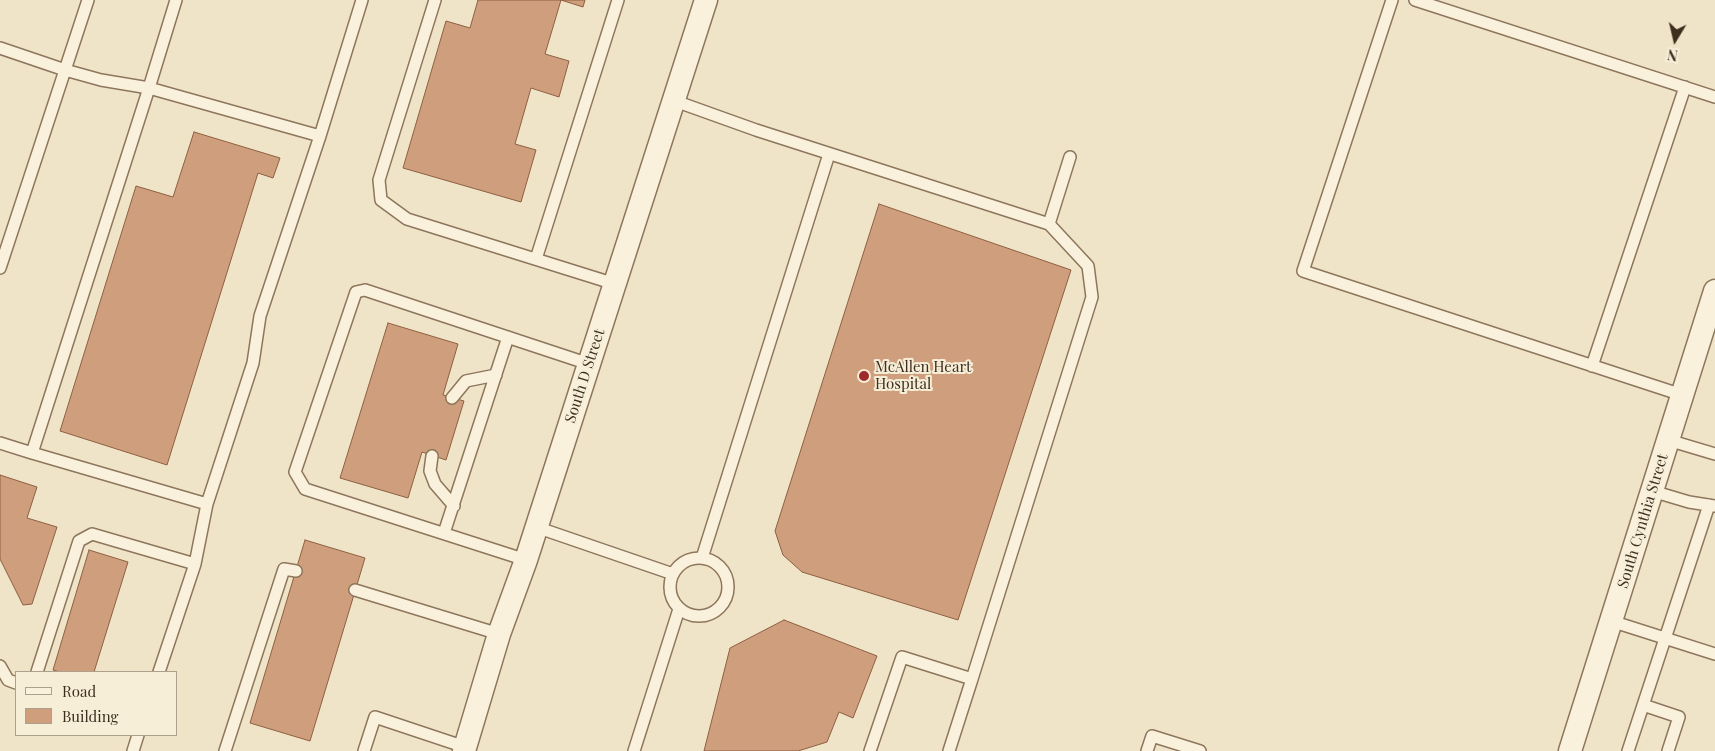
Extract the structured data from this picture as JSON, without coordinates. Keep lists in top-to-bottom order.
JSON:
{
  "streets": {
    "street": ["South D Street", "South Cynthia Street"]
  },
  "places": ["McAllen Heart Hospital"],
  "legend": ["Road", "Building"],
  "north": "bottom"
}
